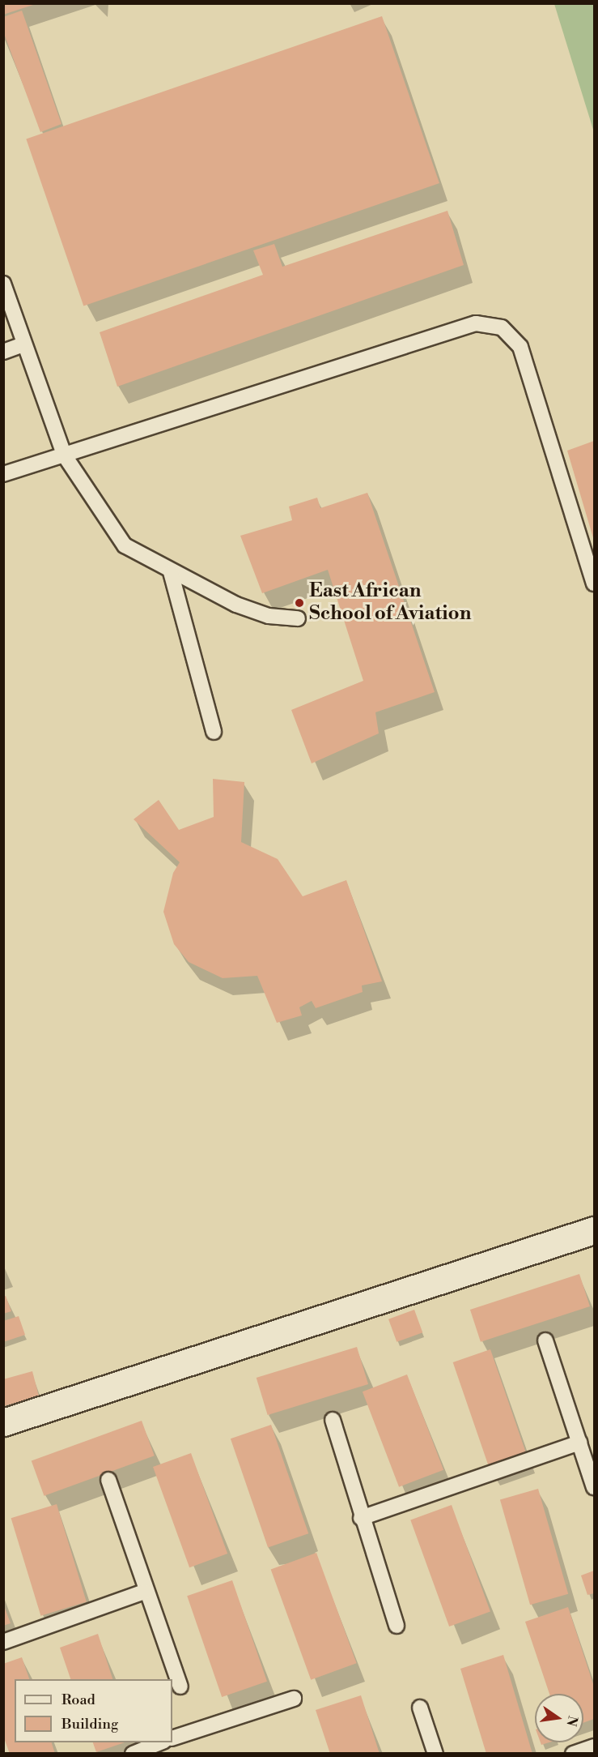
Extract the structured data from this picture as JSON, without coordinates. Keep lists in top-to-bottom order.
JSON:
{
  "places": ["East African School of Aviation"],
  "legend": ["Road", "Building"],
  "north": "right"
}
